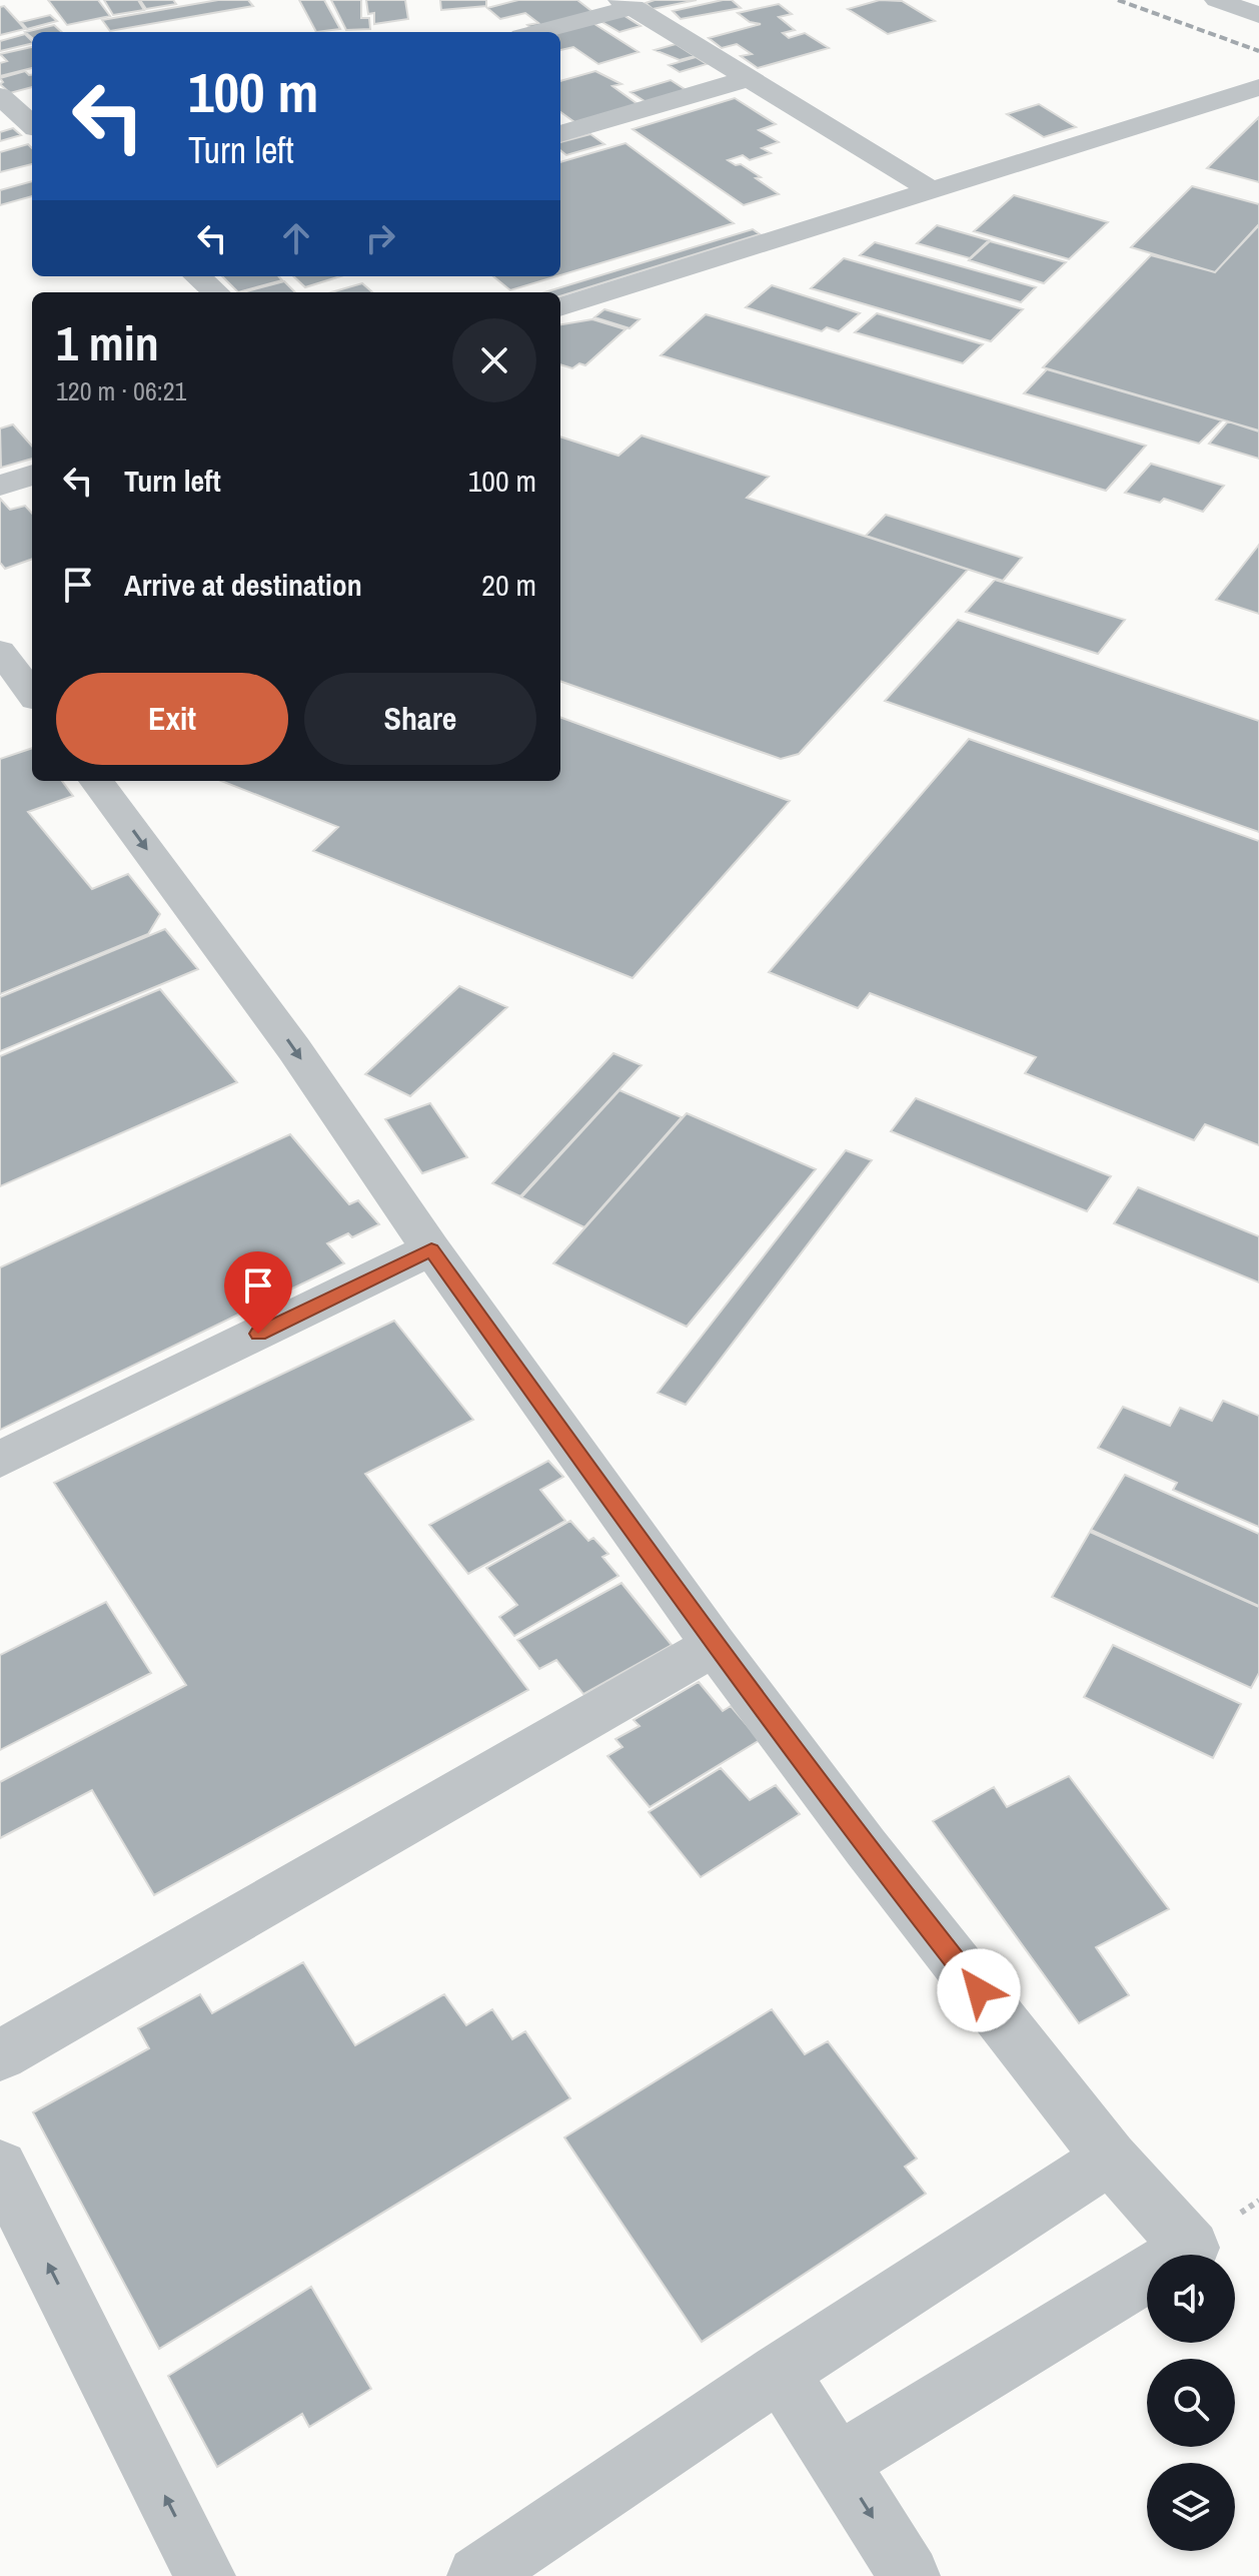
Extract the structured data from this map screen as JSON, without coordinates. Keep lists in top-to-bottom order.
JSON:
{
  "page": {
    "turn": ["100 m", "Turn left"],
    "heading": ["1 min", "120 m · 06:21"],
    "list": [
      {
        "name": "Turn left",
        "value": "100 m"
      },
      {
        "name": "Arrive at destination",
        "value": "20 m"
      }
    ],
    "buttons": ["Exit", "Share"]
  }
}
